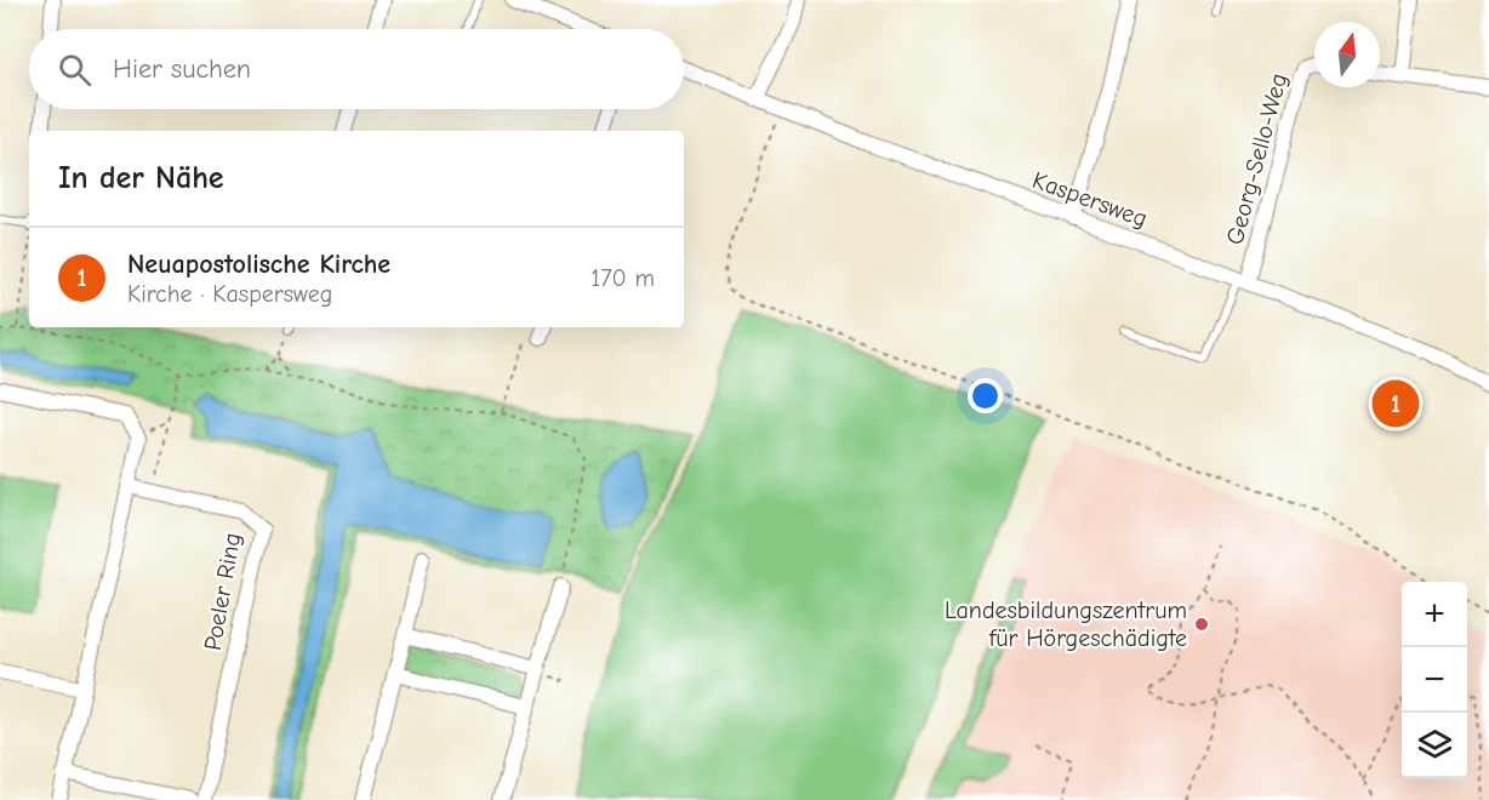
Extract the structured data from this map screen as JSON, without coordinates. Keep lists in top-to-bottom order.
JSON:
{
  "streets": {
    "street": ["Georg-Sello-Weg", "Kaspersweg", "Poeler Ring"]
  },
  "crossings": [
    ["Georg-Sello-Weg", "Kaspersweg"]
  ],
  "places": ["Landesbildungszentrum für Hörgeschädigte"],
  "north": "top",
  "page": {
    "search": "Hier suchen",
    "heading": "In der Nähe",
    "list": [
      {
        "mark": "1",
        "name": "Neuapostolische Kirche",
        "note": "Kirche · Kaspersweg",
        "value": "170 m"
      }
    ],
    "pins": "1",
    "map_buttons": ["+", "−"]
  }
}
